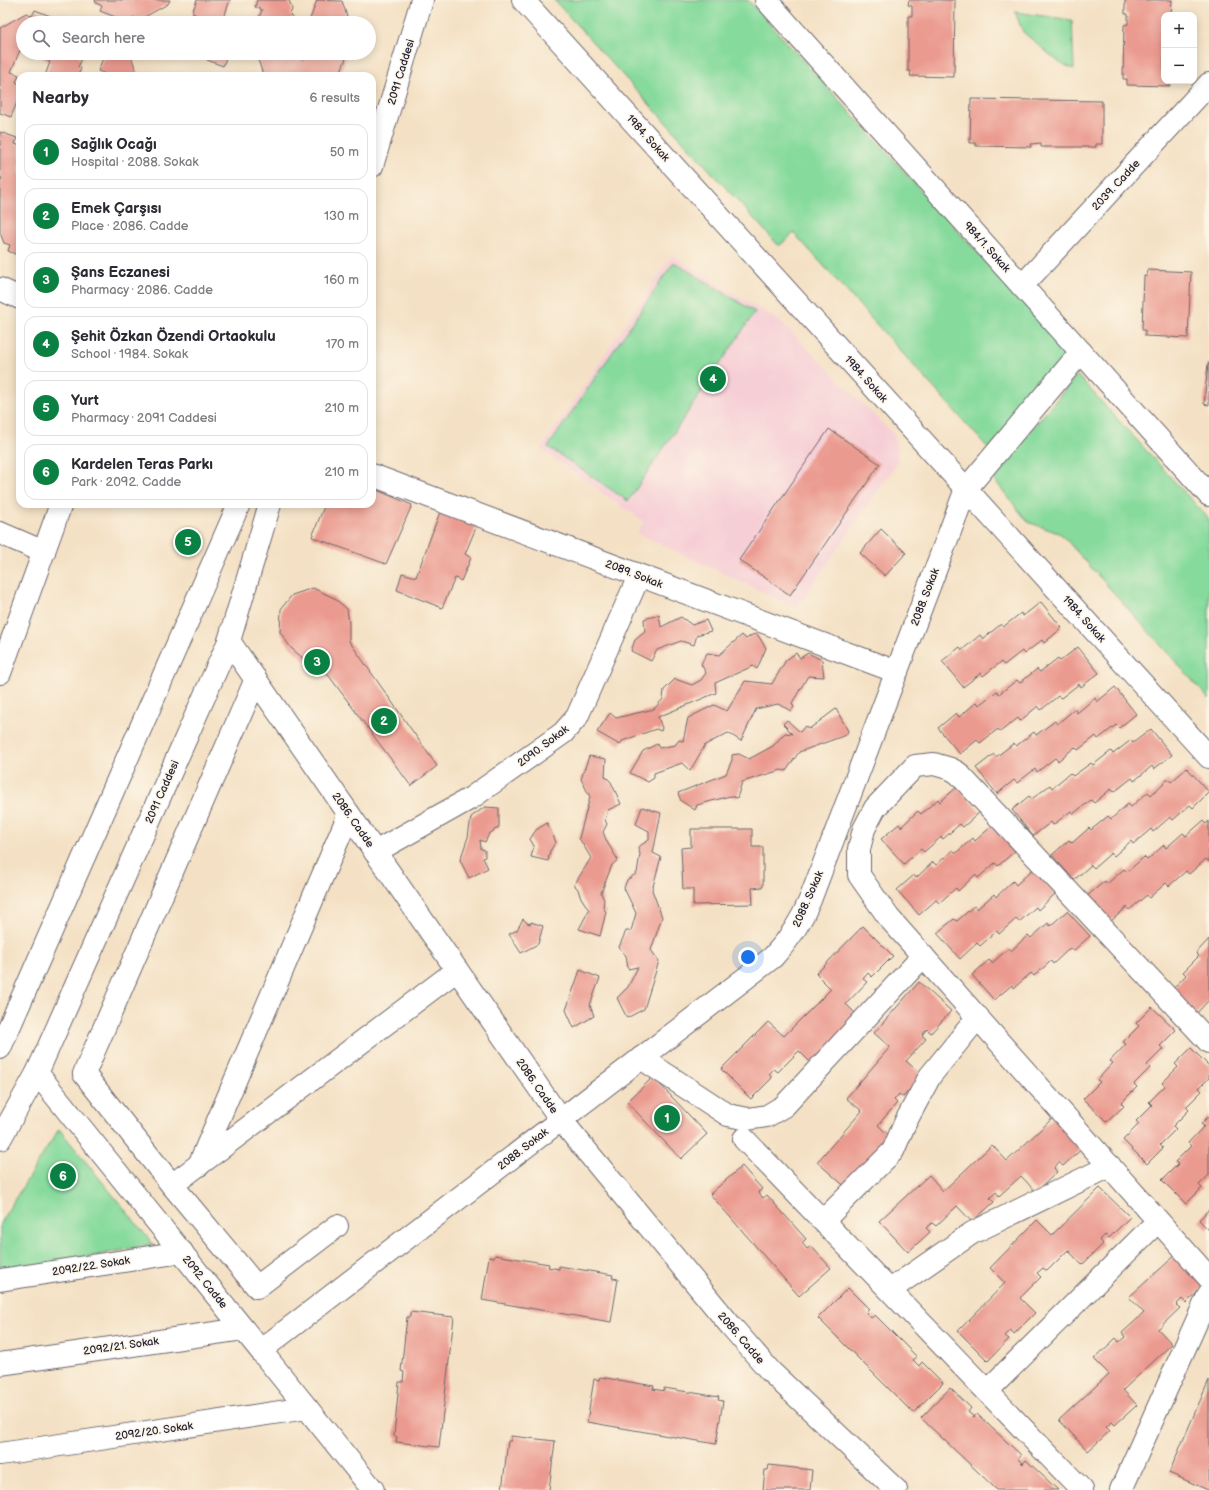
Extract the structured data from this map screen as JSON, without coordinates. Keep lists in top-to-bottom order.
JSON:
{
  "streets": {
    "street": [
      "2091 Caddesi",
      "1984. Sokak",
      "2039. Cadde",
      "984/1. Sokak",
      "2089. Sokak",
      "2088. Sokak",
      "2090. Sokak",
      "2086. Cadde",
      "2092/22. Sokak",
      "2092. Cadde",
      "2092/21. Sokak",
      "2092/20. Sokak"
    ]
  },
  "crossings": [
    ["2091 Caddesi", "2086. Cadde"],
    ["2091 Caddesi", "2092. Cadde"],
    ["1984. Sokak", "2088. Sokak"],
    ["2039. Cadde", "984/1. Sokak"],
    ["984/1. Sokak", "2088. Sokak"],
    ["2089. Sokak", "2088. Sokak"],
    ["2089. Sokak", "2090. Sokak"],
    ["2088. Sokak", "2086. Cadde"],
    ["2088. Sokak", "2092. Cadde"],
    ["2090. Sokak", "2086. Cadde"],
    ["2092/22. Sokak", "2092. Cadde"],
    ["2092. Cadde", "2092/21. Sokak"],
    ["2092. Cadde", "2092/20. Sokak"]
  ],
  "page": {
    "map_buttons": ["+", "−"],
    "search": "Search here",
    "heading": ["Nearby", "6 results"],
    "list": [
      {
        "mark": "1",
        "name": "Sağlık Ocağı",
        "note": "Hospital · 2088. Sokak",
        "value": "50 m"
      },
      {
        "mark": "2",
        "name": "Emek Çarşısı",
        "note": "Place · 2086. Cadde",
        "value": "130 m"
      },
      {
        "mark": "3",
        "name": "Şans Eczanesi",
        "note": "Pharmacy · 2086. Cadde",
        "value": "160 m"
      },
      {
        "mark": "4",
        "name": "Şehit Özkan Özendi Ortaokulu",
        "note": "School · 1984. Sokak",
        "value": "170 m"
      },
      {
        "mark": "5",
        "name": "Yurt",
        "note": "Pharmacy · 2091 Caddesi",
        "value": "210 m"
      },
      {
        "mark": "6",
        "name": "Kardelen Teras Parkı",
        "note": "Park · 2092. Cadde",
        "value": "210 m"
      }
    ],
    "pins": [
      "4",
      "5",
      "3",
      "2",
      "1",
      "6"
    ]
  }
}
